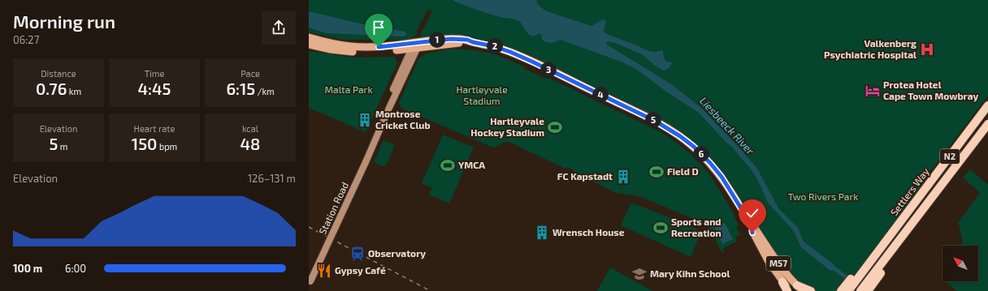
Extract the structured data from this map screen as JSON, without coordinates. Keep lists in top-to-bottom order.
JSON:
{
  "streets": {
    "highway": ["N2", "Settlers Way"],
    "main road": ["Station Road", "M57"]
  },
  "crossings": [
    ["Station Road", "M57"]
  ],
  "water": ["Liesbeeck River"],
  "parks": ["Malta Park", "Hartleyvale Stadium", "Two Rivers Park"],
  "places": {
    "hospital": ["Valkenberg Psychiatric Hospital"],
    "hotel": ["Protea Hotel Cape Town Mowbray"],
    "building": ["Montrose Cricket Club", "FC Kapstadt", "Wrensch House"],
    "sports": [
      "Hartleyvale Hockey Stadium",
      "YMCA",
      "Field D",
      "Sports and Recreation"
    ],
    "station": ["Observatory"],
    "restaurant": ["Gypsy Café"],
    "school or university": ["Mary Kihn School"]
  },
  "north": "top left",
  "page": {
    "heading": ["Morning run", "06:27"],
    "pins": [
      "1",
      "2",
      "3",
      "4",
      "5",
      "6"
    ],
    "stats": [
      ["Distance", "0.76 km"],
      ["Time", "4:45"],
      ["Pace", "6:15 /km"],
      ["Elevation", "5 m"],
      ["Heart rate", "150 bpm"],
      ["kcal", "48"]
    ],
    "chart": ["Elevation", "126–131 m"],
    "list": [
      {
        "name": "100 m",
        "note": "6:00"
      }
    ]
  }
}
